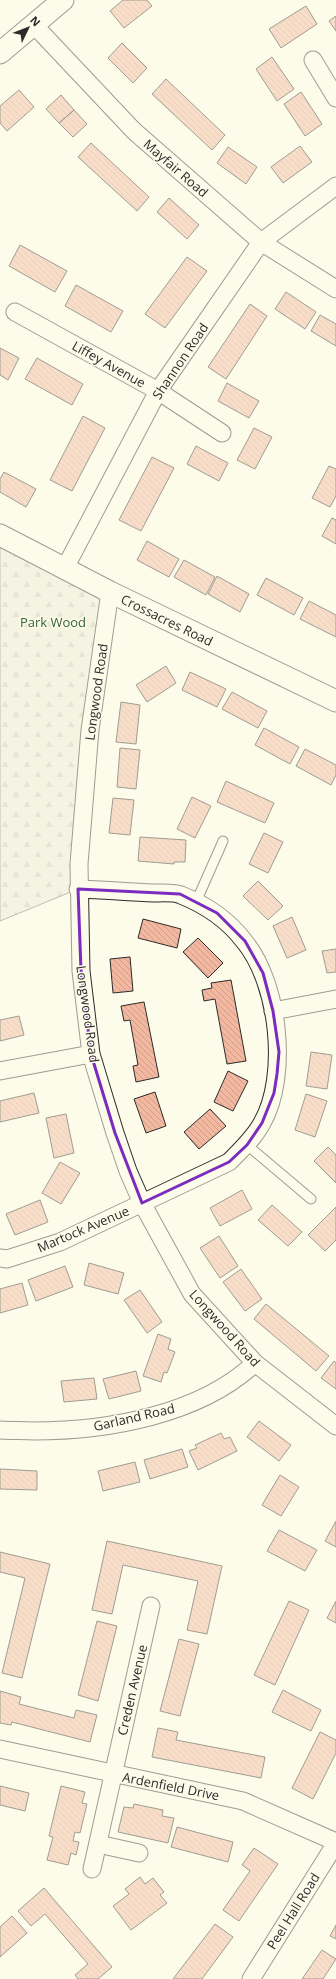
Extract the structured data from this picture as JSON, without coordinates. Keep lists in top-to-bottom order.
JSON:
{
  "streets": {
    "street": [
      "Mayfair Road",
      "Shannon Road",
      "Liffey Avenue",
      "Crossacres Road",
      "Longwood Road",
      "Martock Avenue",
      "Garland Road",
      "Creden Avenue",
      "Ardenfield Drive",
      "Peel Hall Road"
    ]
  },
  "crossings": [
    ["Mayfair Road", "Shannon Road"],
    ["Shannon Road", "Liffey Avenue"],
    ["Shannon Road", "Crossacres Road"],
    ["Crossacres Road", "Longwood Road"],
    ["Longwood Road", "Martock Avenue"],
    ["Longwood Road", "Garland Road"],
    ["Creden Avenue", "Ardenfield Drive"],
    ["Ardenfield Drive", "Peel Hall Road"]
  ],
  "parks": ["Park Wood"],
  "north": "top right"
}
